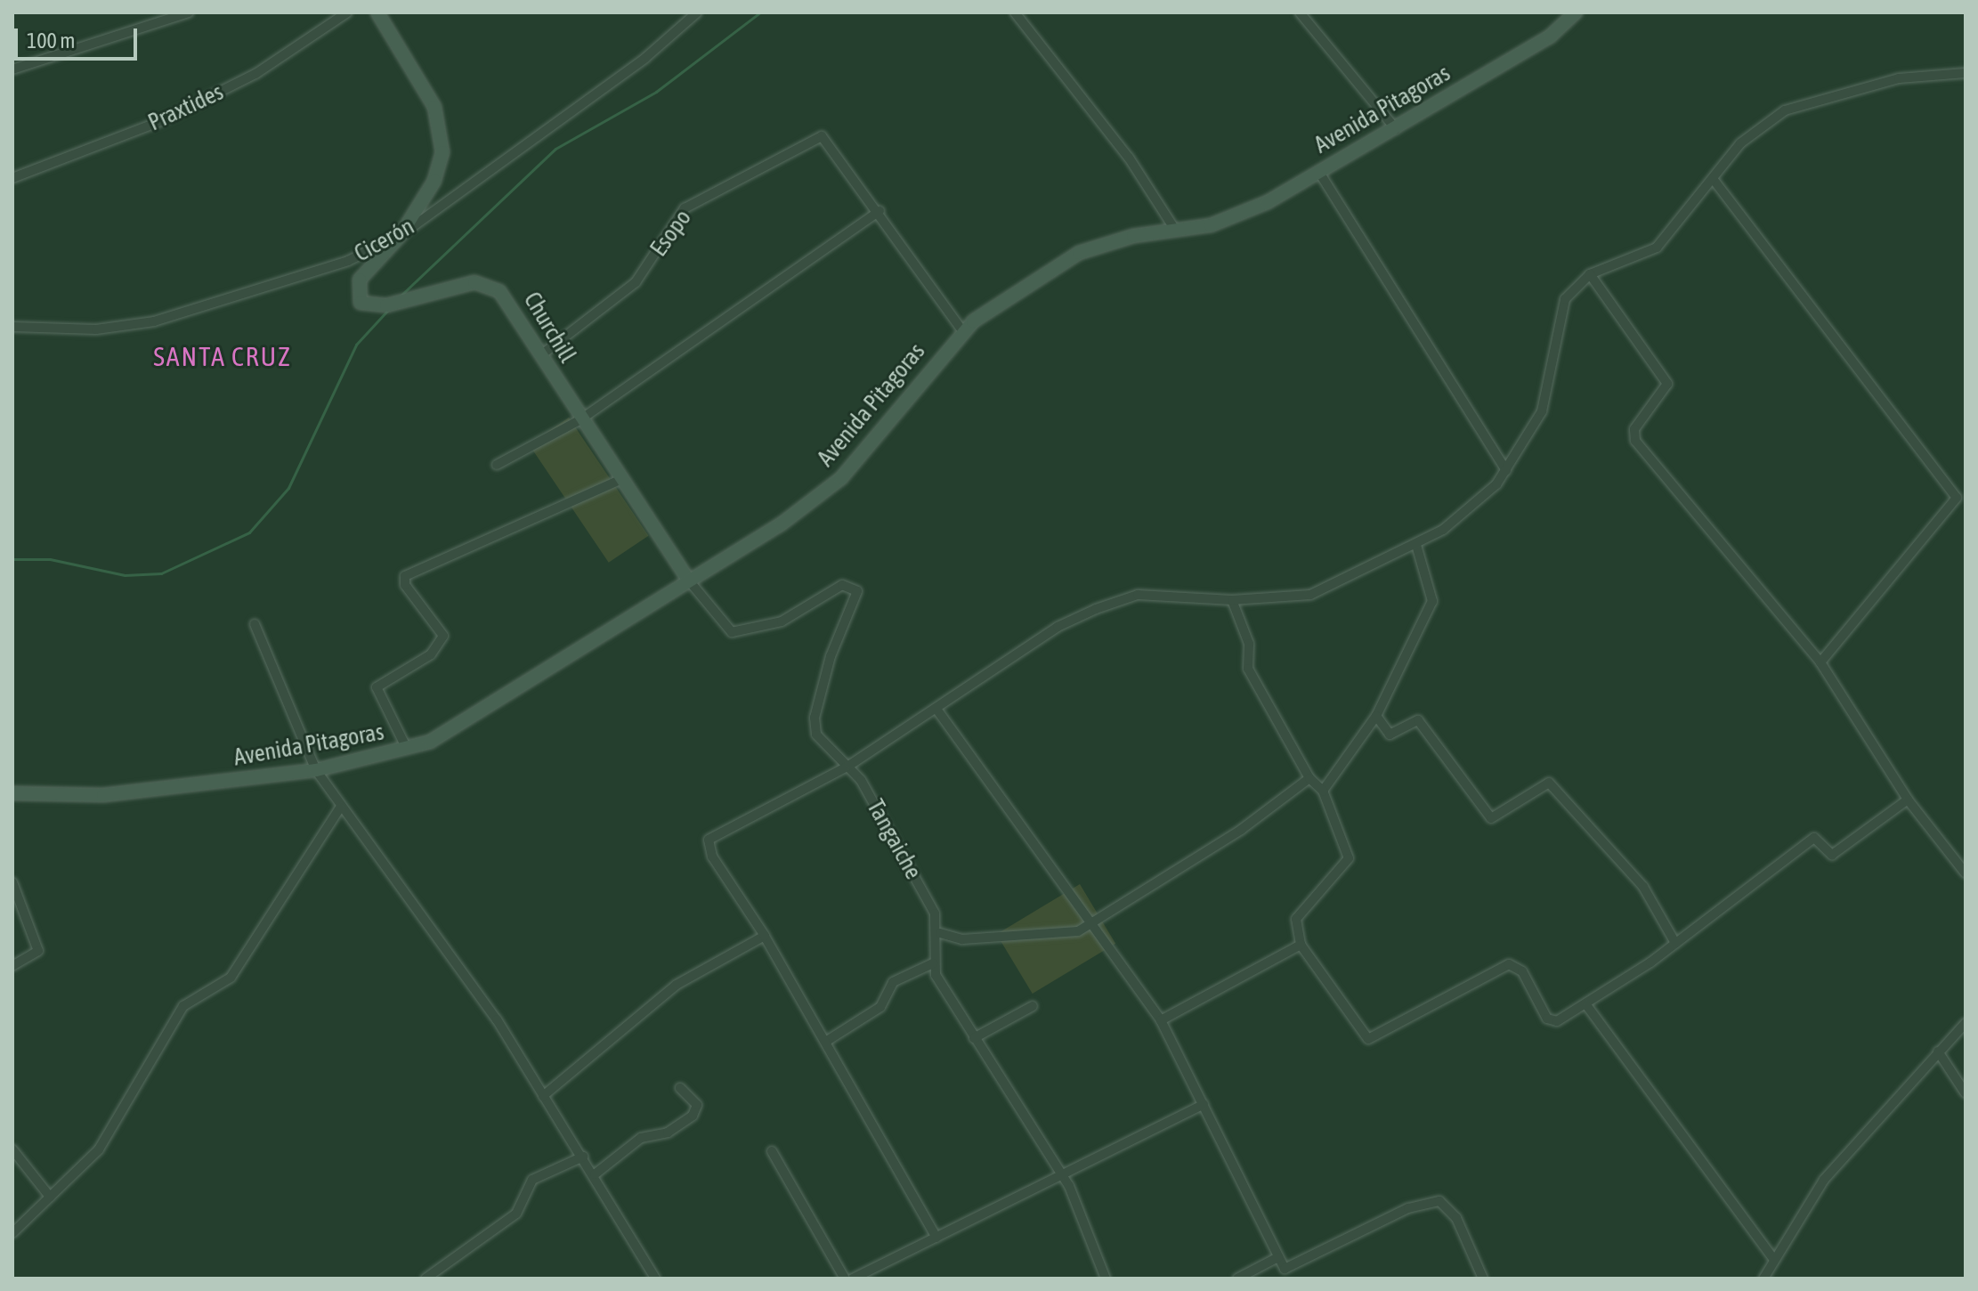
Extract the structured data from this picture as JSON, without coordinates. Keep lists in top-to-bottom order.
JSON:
{
  "streets": {
    "main road": ["Avenida Pitagoras", "Churchill"],
    "street": [
      "Praxtides",
      "Esopo",
      "Cicerón",
      "Tangaiche"
    ]
  },
  "crossings": [
    ["Avenida Pitagoras", "Churchill"],
    ["Avenida Pitagoras", "Tangaiche"],
    ["Esopo", "Churchill"],
    ["Cicerón", "Churchill"],
    ["Churchill", "Tangaiche"]
  ],
  "districts": ["SANTA CRUZ"],
  "scale_bar": "100 m"
}
